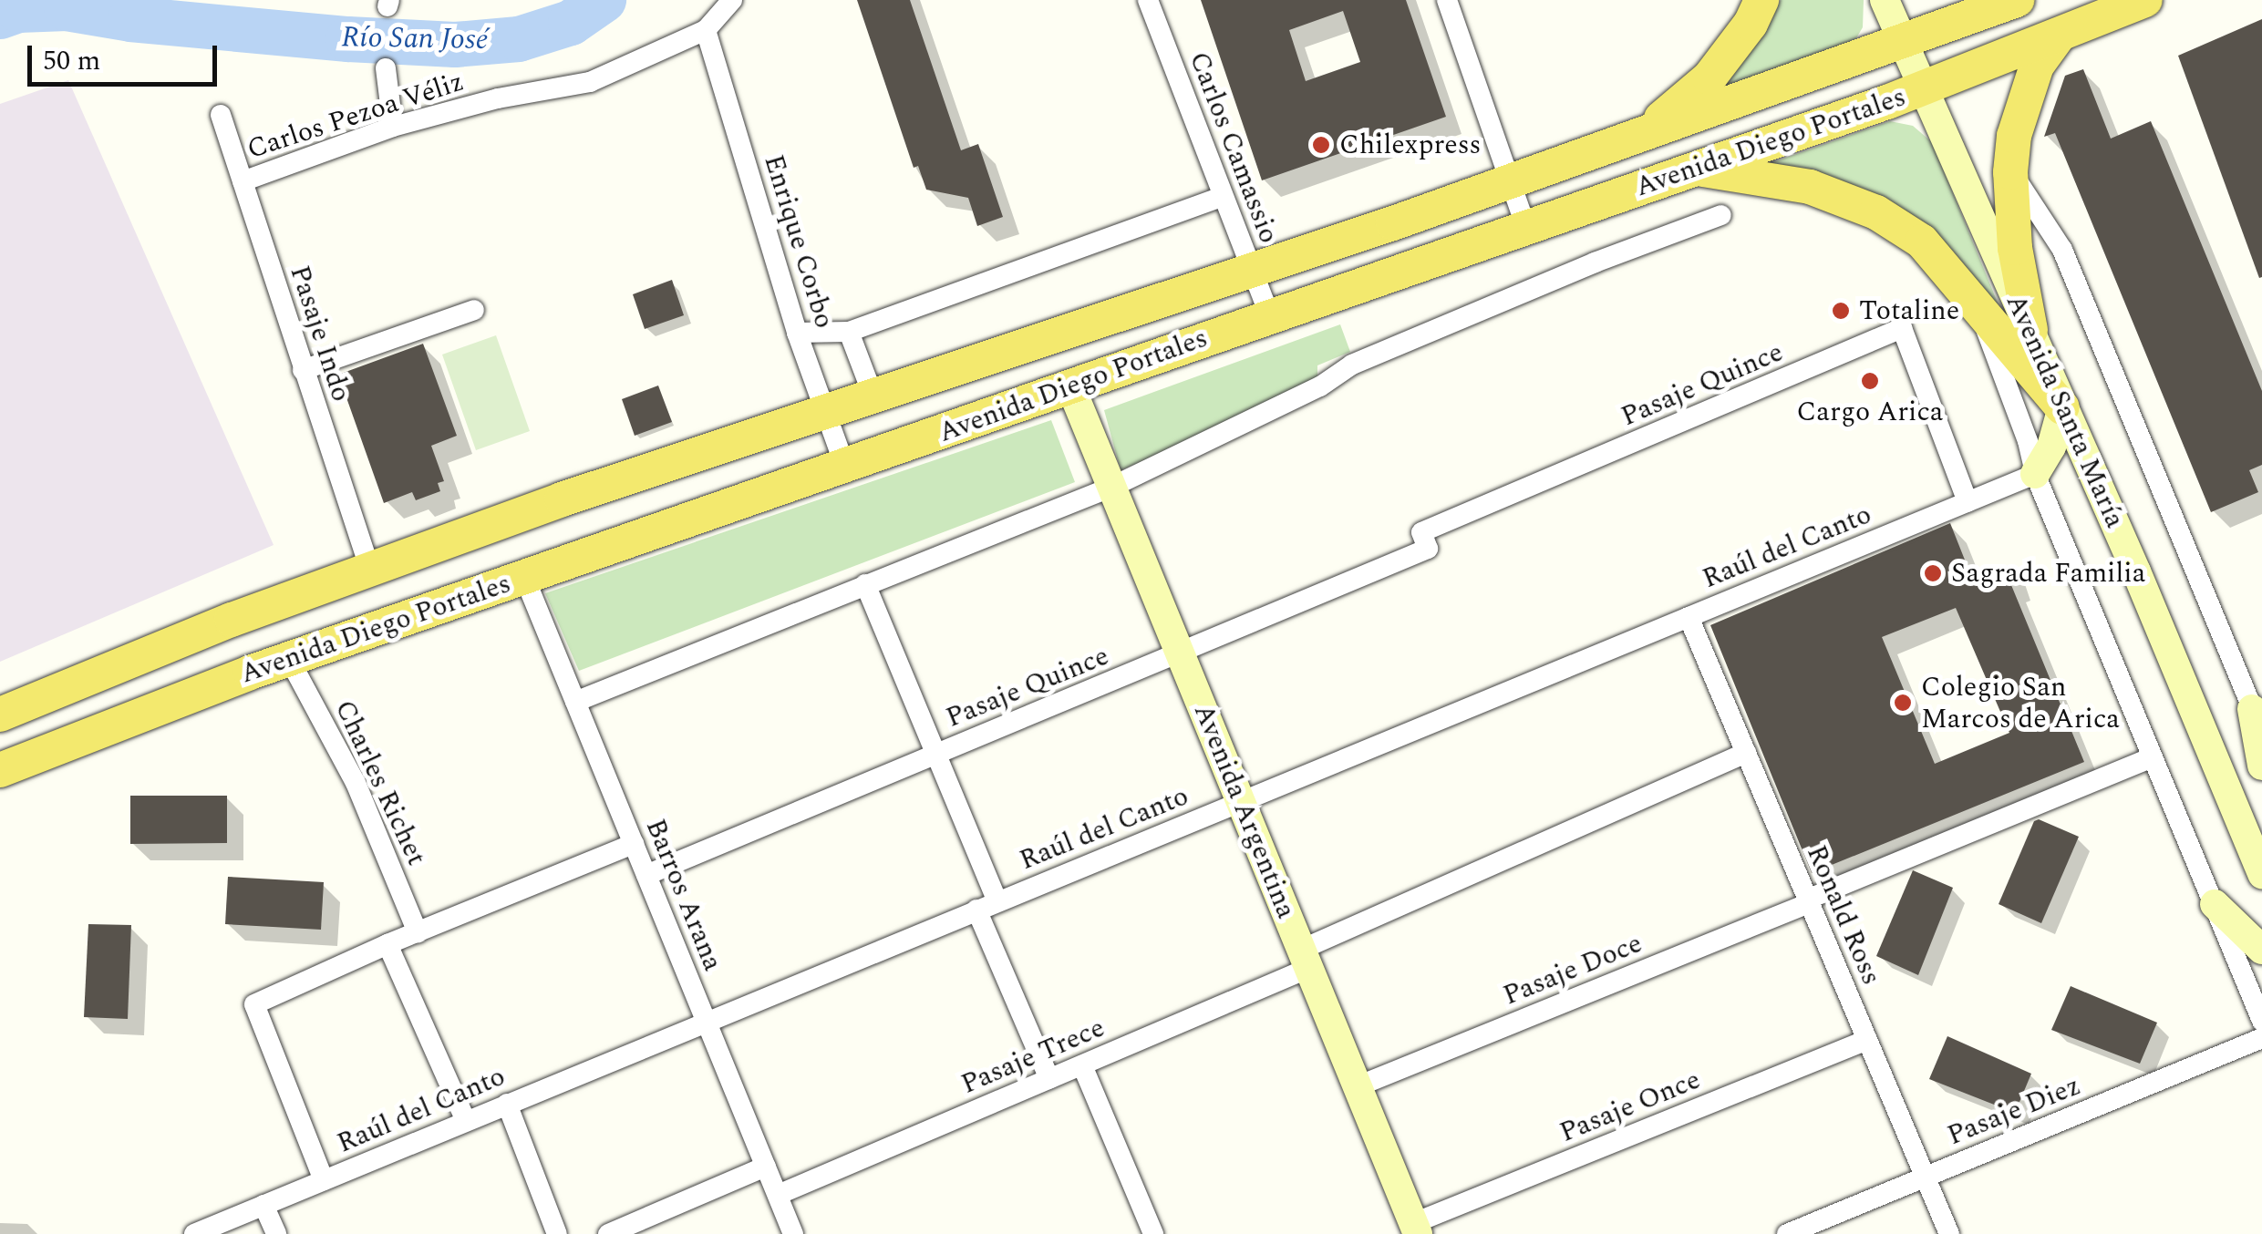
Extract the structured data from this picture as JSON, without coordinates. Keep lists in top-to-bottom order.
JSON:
{
  "streets": {
    "main road": ["Avenida Diego Portales", "Avenida Santa María", "Avenida Argentina"],
    "street": [
      "Carlos Pezoa Véliz",
      "Carlos Camassio",
      "Enrique Corbo",
      "Pasaje Indo",
      "Pasaje Quince",
      "Raúl del Canto",
      "Charles Richet",
      "Barros Arana",
      "Ronald Ross",
      "Pasaje Doce",
      "Pasaje Trece",
      "Pasaje Once",
      "Pasaje Diez"
    ]
  },
  "crossings": [
    ["Carlos Pezoa Véliz", "Enrique Corbo"],
    ["Carlos Pezoa Véliz", "Pasaje Indo"],
    ["Avenida Diego Portales", "Carlos Camassio"],
    ["Avenida Diego Portales", "Enrique Corbo"],
    ["Avenida Diego Portales", "Pasaje Indo"],
    ["Avenida Diego Portales", "Avenida Santa María"],
    ["Avenida Diego Portales", "Charles Richet"],
    ["Avenida Diego Portales", "Avenida Argentina"],
    ["Avenida Diego Portales", "Barros Arana"],
    ["Pasaje Quince", "Raúl del Canto"],
    ["Pasaje Quince", "Avenida Argentina"],
    ["Pasaje Quince", "Barros Arana"],
    ["Avenida Santa María", "Raúl del Canto"],
    ["Avenida Santa María", "Pasaje Doce"],
    ["Raúl del Canto", "Avenida Argentina"],
    ["Raúl del Canto", "Barros Arana"],
    ["Raúl del Canto", "Ronald Ross"],
    ["Avenida Argentina", "Pasaje Doce"],
    ["Avenida Argentina", "Pasaje Trece"],
    ["Avenida Argentina", "Pasaje Once"],
    ["Barros Arana", "Pasaje Trece"],
    ["Ronald Ross", "Pasaje Doce"],
    ["Ronald Ross", "Pasaje Trece"],
    ["Ronald Ross", "Pasaje Once"],
    ["Ronald Ross", "Pasaje Diez"]
  ],
  "water": ["Río San José"],
  "places": [
    "Chilexpress",
    "Totaline",
    "Cargo Arica",
    "Sagrada Familia",
    "Colegio San Marcos de Arica"
  ],
  "scale_bar": "50 m"
}
